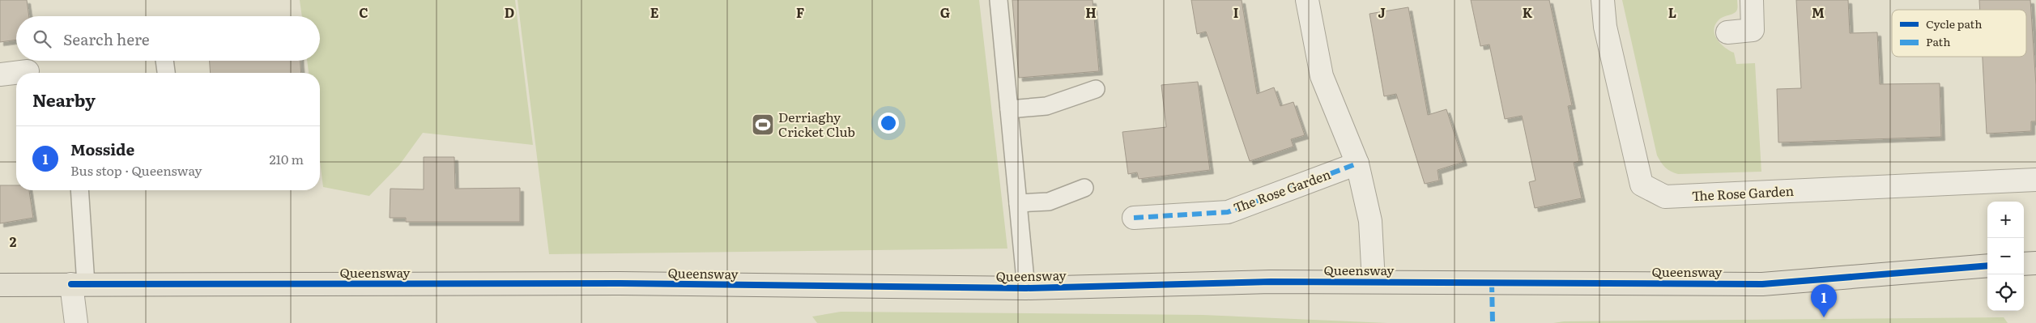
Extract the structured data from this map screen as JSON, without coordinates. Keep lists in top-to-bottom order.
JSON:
{
  "streets": {
    "main road": ["Queensway"],
    "street": ["The Rose Garden"]
  },
  "places": {
    "sports": ["Derriaghy Cricket Club"]
  },
  "legend": ["Cycle path", "Path"],
  "page": {
    "search": "Search here",
    "heading": "Nearby",
    "list": [
      {
        "mark": "1",
        "name": "Mosside",
        "note": "Bus stop · Queensway",
        "value": "210 m"
      }
    ],
    "map_buttons": ["+", "−"],
    "pins": "1"
  },
  "grid": {
    "columns": [
      "C",
      "D",
      "E",
      "F",
      "G",
      "H",
      "I",
      "J",
      "K",
      "L",
      "M"
    ],
    "rows": ["2"]
  }
}
